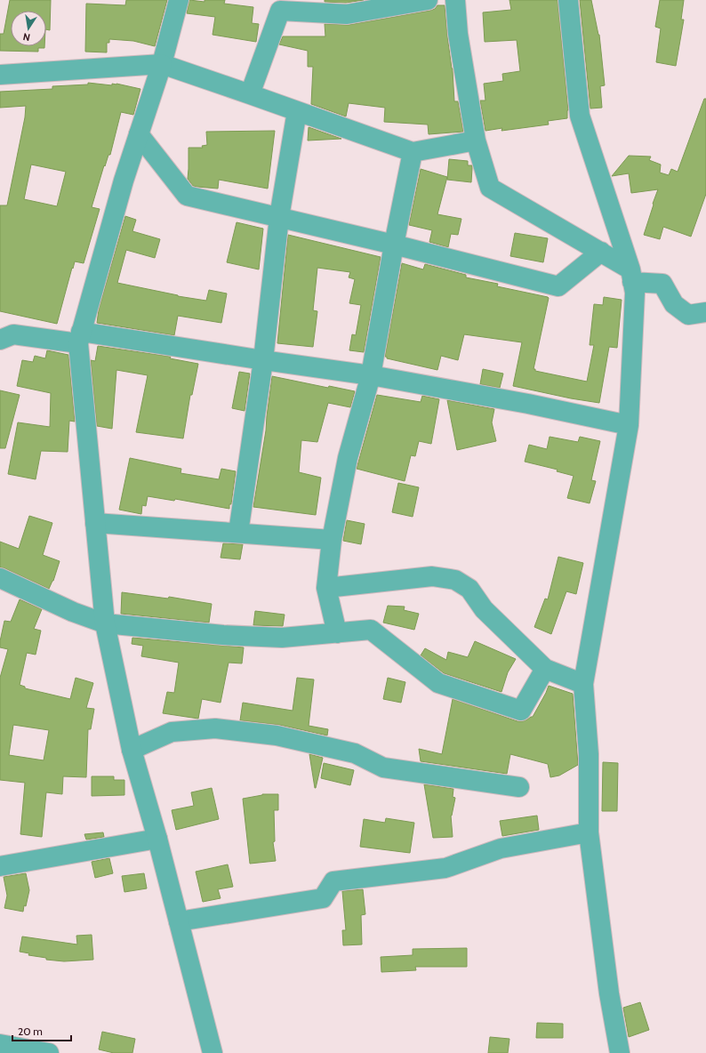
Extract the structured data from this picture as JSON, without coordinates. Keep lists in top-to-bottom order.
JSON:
{
  "scale_bar": "20 m",
  "north": "bottom"
}
